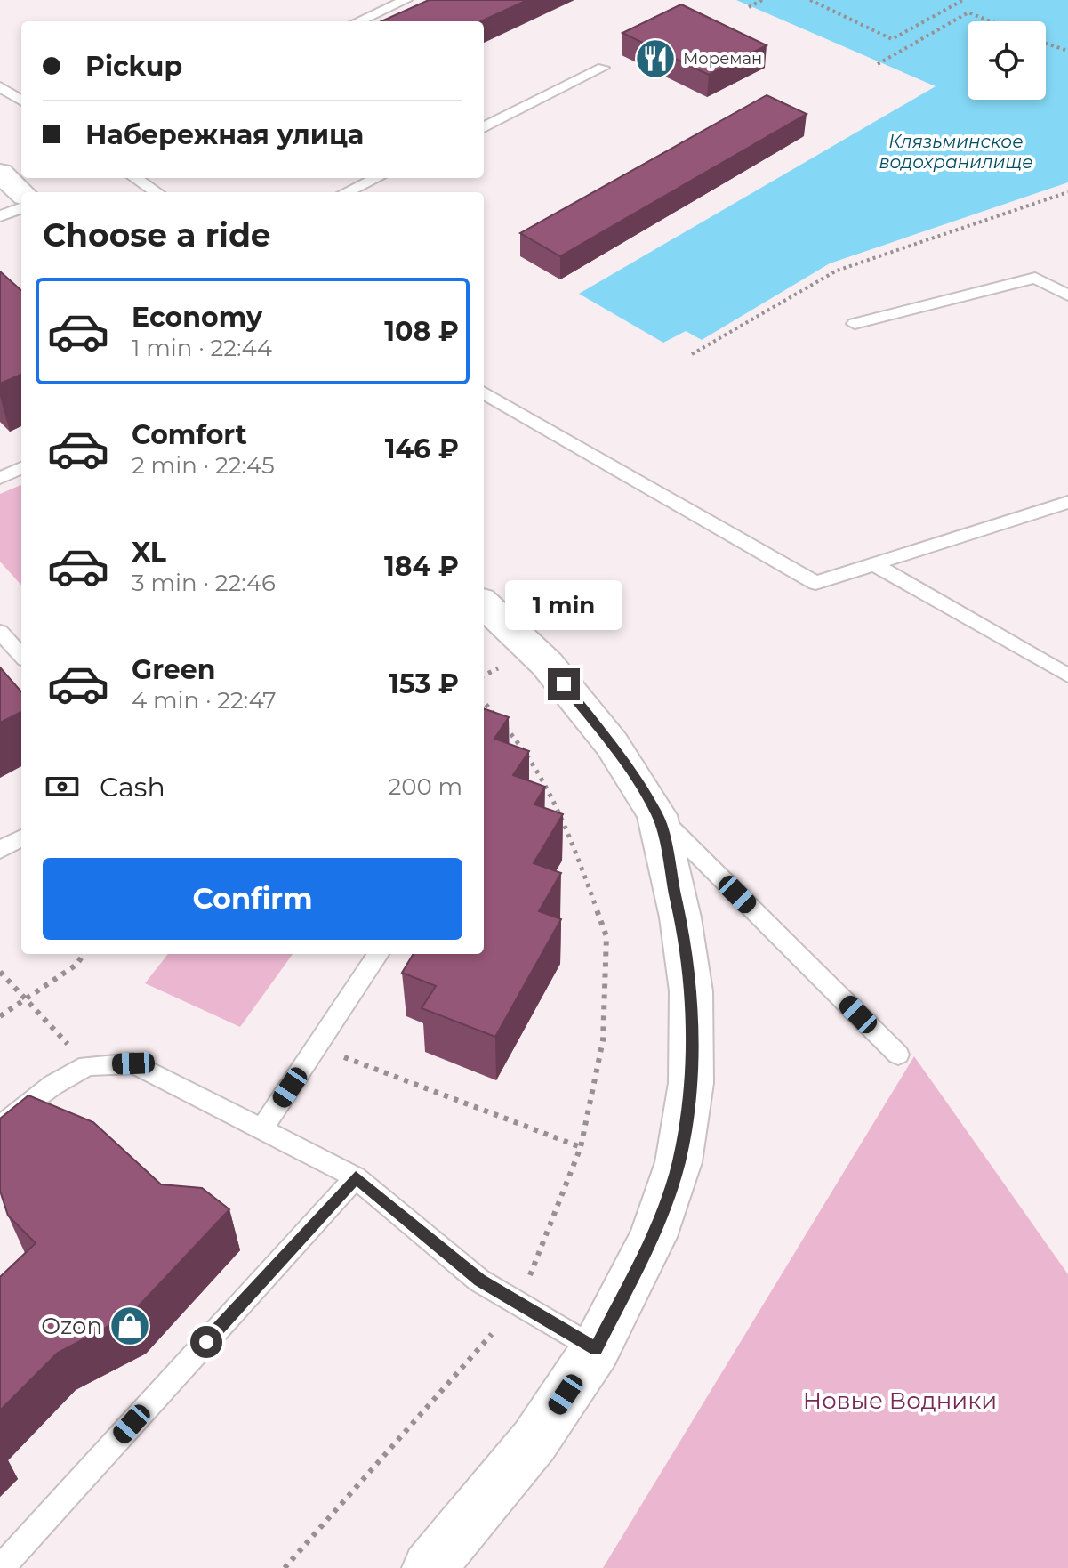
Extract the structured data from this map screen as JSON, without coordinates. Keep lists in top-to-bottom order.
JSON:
{
  "water": ["Клязьминское водохранилище"],
  "parks": ["Новые Водники"],
  "places": {
    "restaurant": ["Мореман"],
    "shop": ["Ozon"]
  },
  "page": {
    "banner": ["Pickup", "Набережная улица"],
    "heading": "Choose a ride",
    "list": [
      {
        "name": "Economy",
        "note": "1 min · 22:44",
        "value": "108 ₽"
      },
      {
        "name": "Comfort",
        "note": "2 min · 22:45",
        "value": "146 ₽"
      },
      {
        "name": "XL",
        "note": "3 min · 22:46",
        "value": "184 ₽"
      },
      {
        "name": "Green",
        "note": "4 min · 22:47",
        "value": "153 ₽"
      }
    ],
    "bubble": "1 min",
    "pay": ["Cash", "200 m"],
    "buttons": "Confirm"
  }
}
